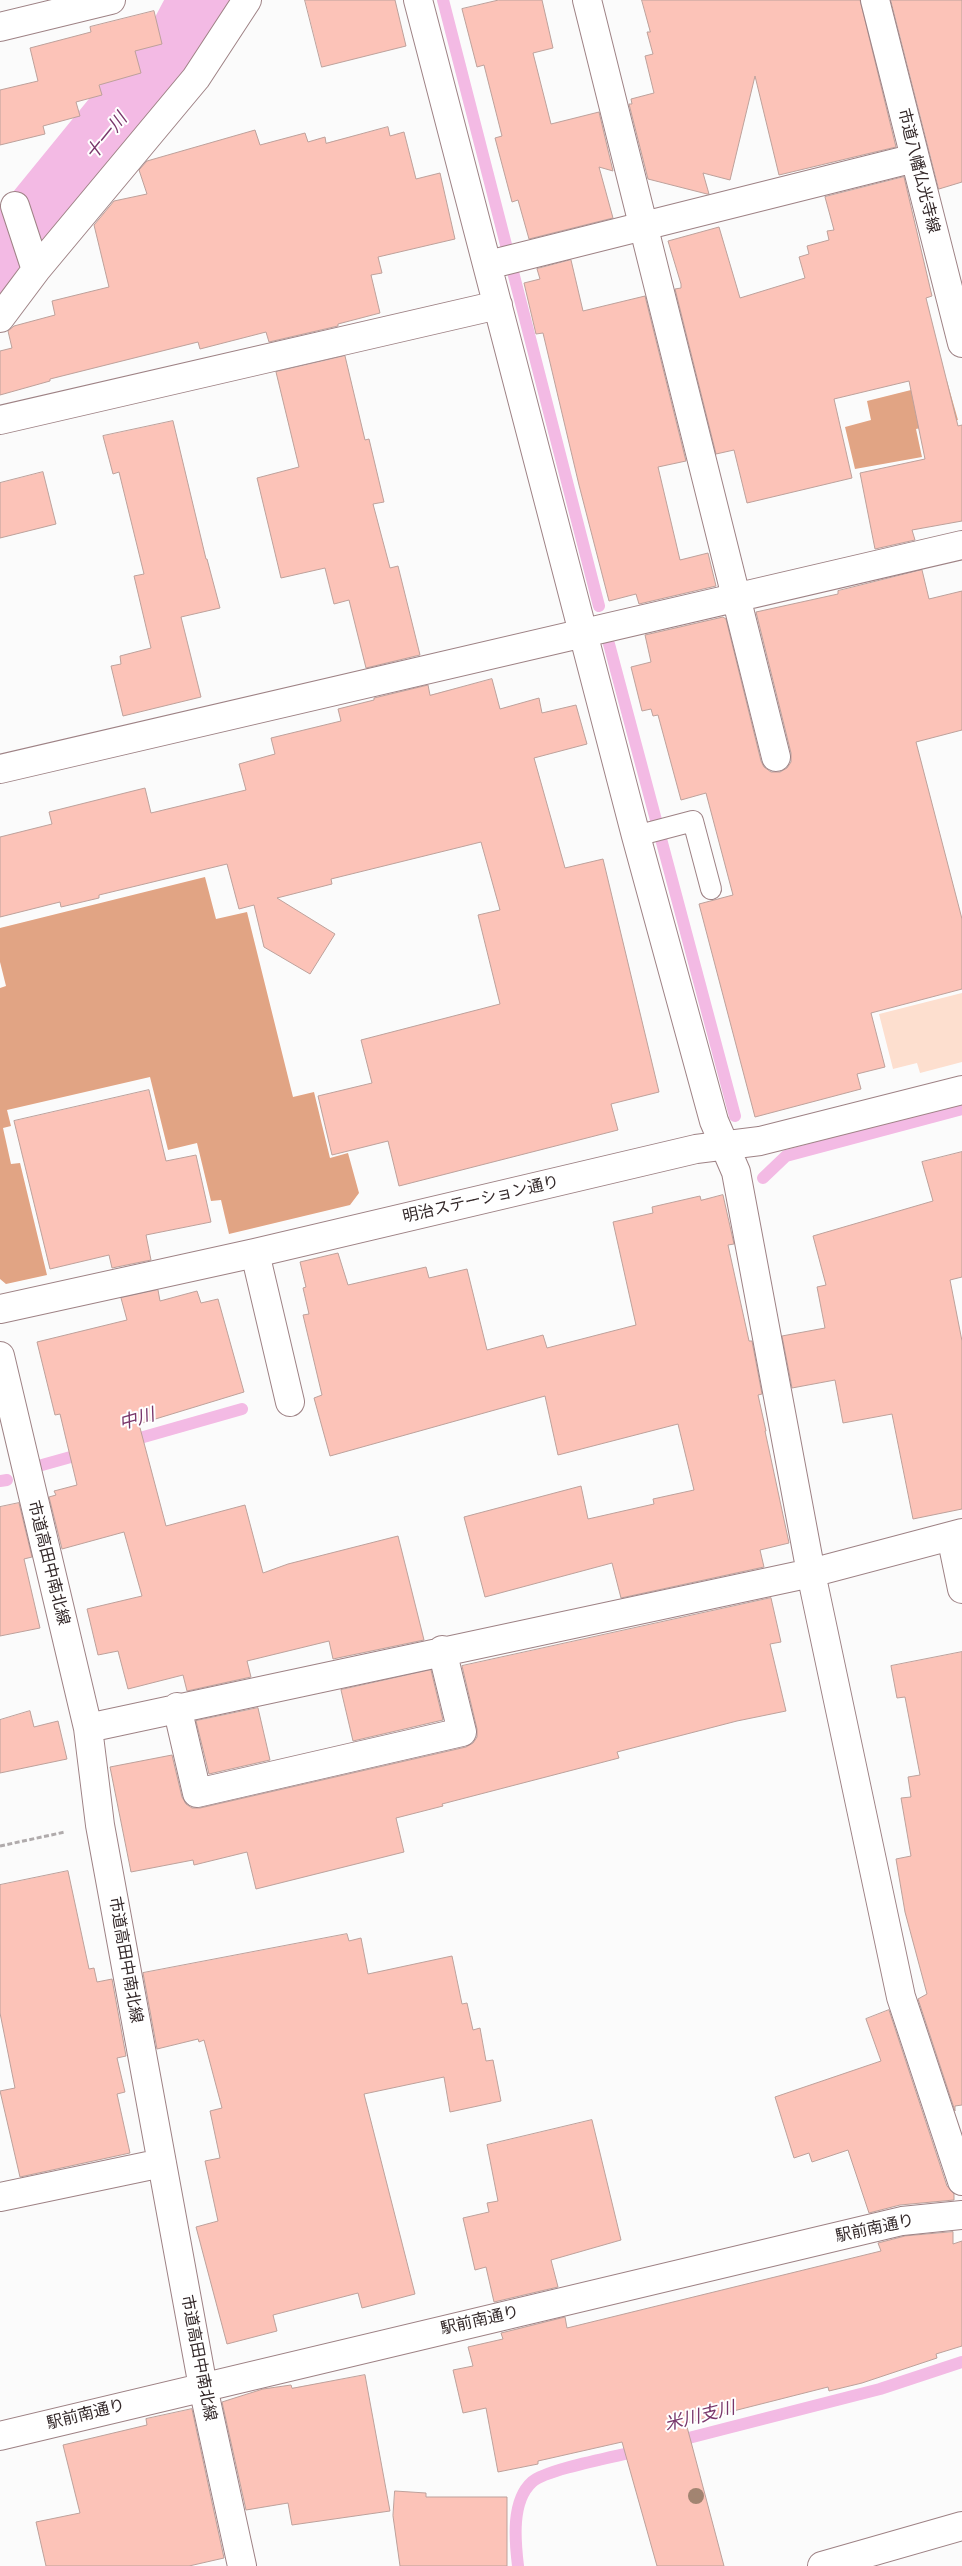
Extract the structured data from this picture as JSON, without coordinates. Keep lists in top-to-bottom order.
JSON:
{
  "streets": {
    "street": [
      "市道八幡仏光寺線",
      "明治ステーション通り",
      "市道高田中南北線",
      "駅前南通り"
    ]
  },
  "crossings": [
    ["市道高田中南北線", "駅前南通り"]
  ],
  "water": ["十一川", "中川", "米川支川"]
}
